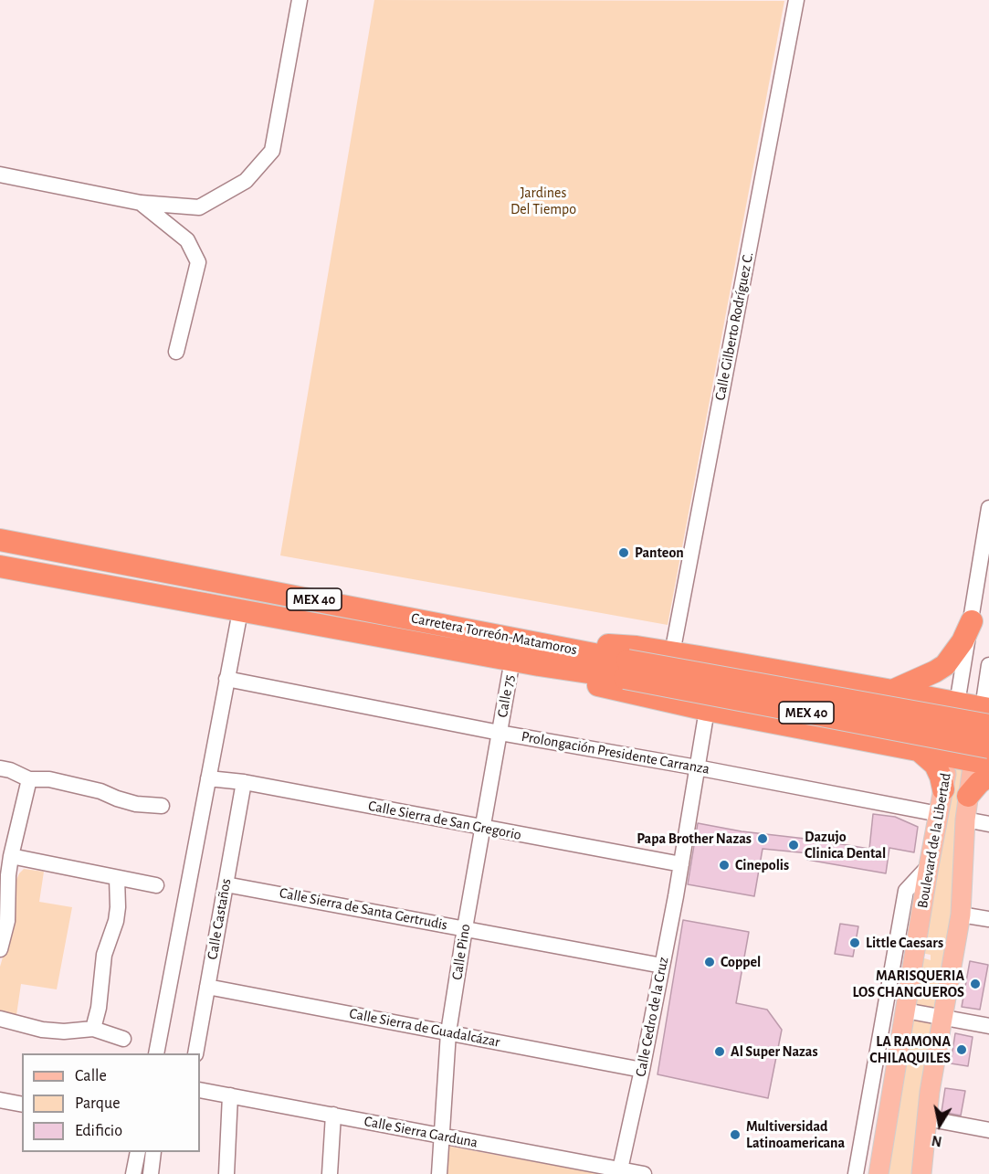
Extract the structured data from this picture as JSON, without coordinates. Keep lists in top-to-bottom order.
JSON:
{
  "streets": {
    "highway": ["MEX 40", "Carretera Torreón-Matamoros"],
    "main road": ["Boulevard de la Libertad"],
    "street": [
      "Calle Gilberto Rodríguez C.",
      "Calle 75",
      "Prolongación Presidente Carranza",
      "Calle Sierra de San Gregorio",
      "Calle Sierra de Santa Gertrudis",
      "Calle Castaños",
      "Calle Pino",
      "Calle Cedro de la Cruz",
      "Calle Sierra de Guadalcázar",
      "Calle Sierra Garduna"
    ]
  },
  "crossings": [
    ["MEX 40", "Carretera Torreón-Matamoros"],
    ["MEX 40", "Calle 75"],
    ["Calle 75", "Prolongación Presidente Carranza"],
    ["Calle 75", "Calle Pino"],
    ["Prolongación Presidente Carranza", "Boulevard de la Libertad"],
    ["Prolongación Presidente Carranza", "Calle Pino"],
    ["Prolongación Presidente Carranza", "Calle Cedro de la Cruz"],
    ["Calle Sierra de San Gregorio", "Calle Castaños"],
    ["Calle Sierra de San Gregorio", "Calle Pino"],
    ["Calle Sierra de San Gregorio", "Calle Cedro de la Cruz"],
    ["Calle Sierra de Santa Gertrudis", "Calle Castaños"],
    ["Calle Sierra de Santa Gertrudis", "Calle Pino"],
    ["Calle Sierra de Santa Gertrudis", "Calle Cedro de la Cruz"],
    ["Calle Castaños", "Calle Sierra de Guadalcázar"],
    ["Calle Pino", "Calle Sierra de Guadalcázar"],
    ["Calle Pino", "Calle Sierra Garduna"],
    ["Calle Cedro de la Cruz", "Calle Sierra de Guadalcázar"],
    ["Calle Cedro de la Cruz", "Calle Sierra Garduna"]
  ],
  "parks": ["Jardines Del Tiempo"],
  "places": [
    "Panteon",
    "Papa Brother Nazas",
    "Dazujo Clinica Dental",
    "Cinepolis",
    "Little Caesars",
    "Coppel",
    "MARISQUERIA LOS CHANGUEROS",
    "LA RAMONA CHILAQUILES",
    "Al Super Nazas",
    "Multiversidad Latinoamericana"
  ],
  "legend": ["Calle", "Parque", "Edificio"],
  "north": "bottom"
}
